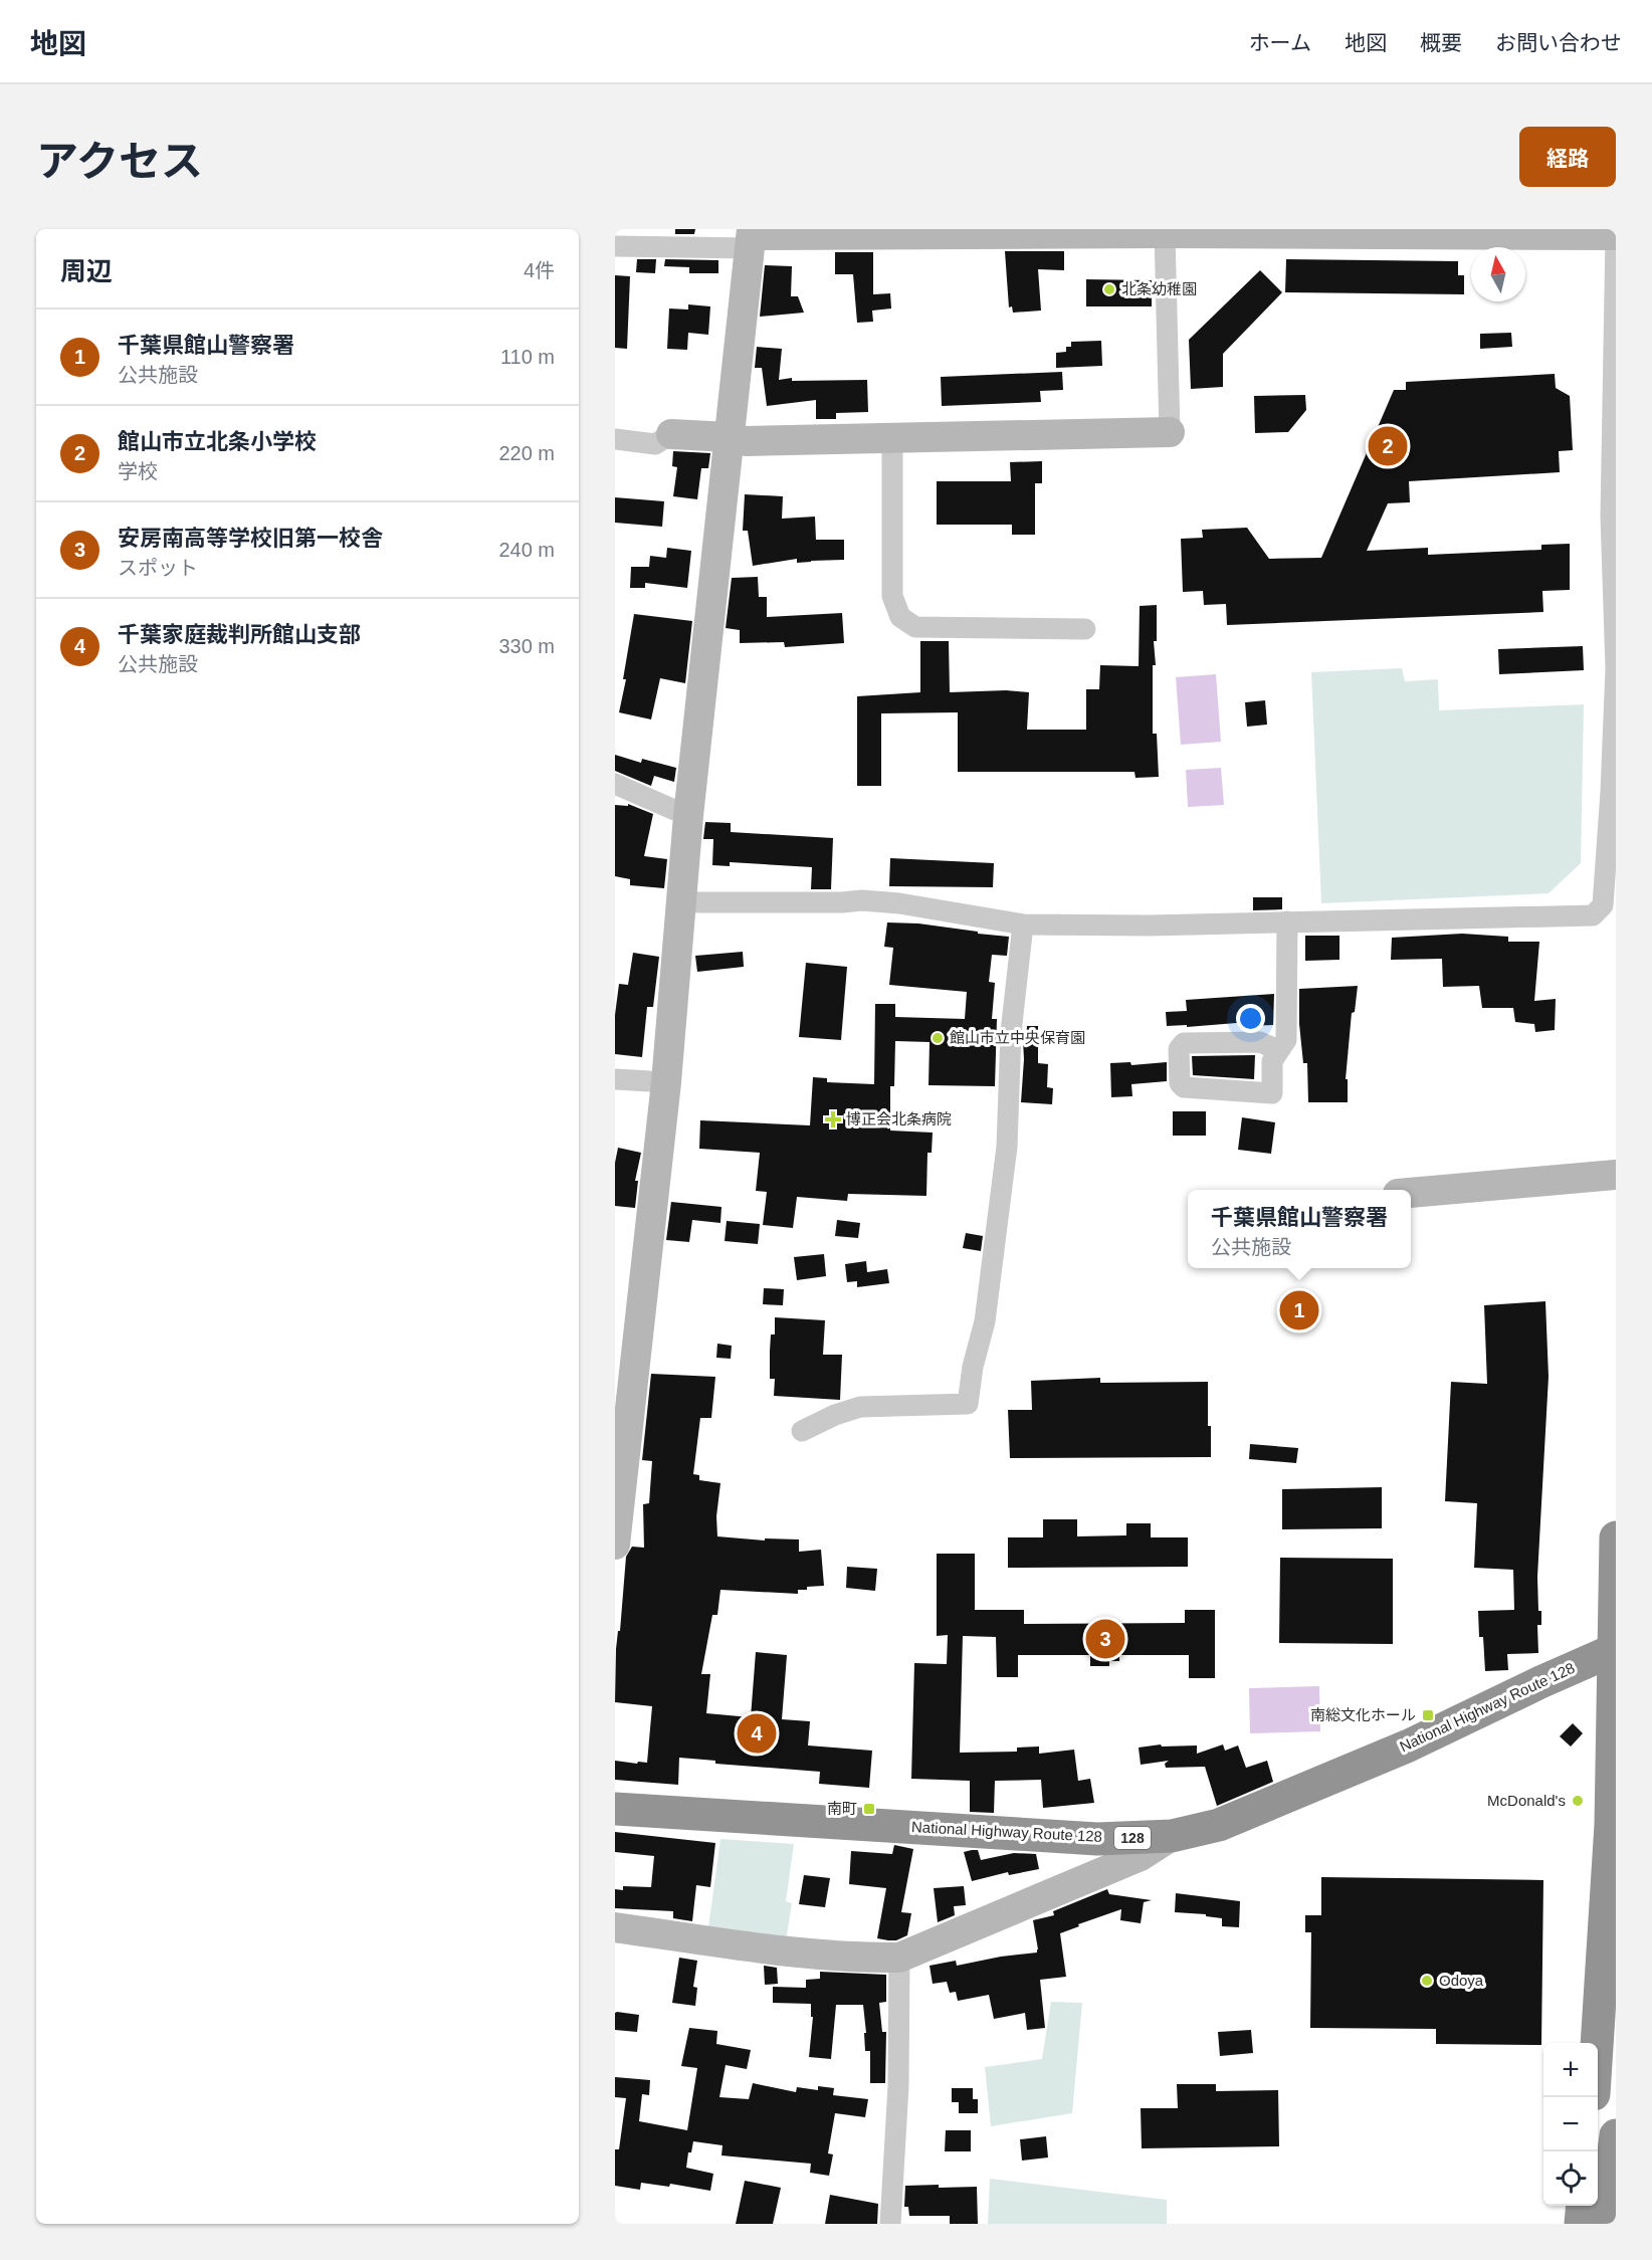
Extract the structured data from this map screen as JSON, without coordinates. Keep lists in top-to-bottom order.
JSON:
{
  "streets": {
    "highway": ["National Highway Route 128", "128"]
  },
  "places": {
    "other": [
      "北条幼稚園",
      "館山市立中央保育園",
      "McDonald's",
      "Odoya"
    ],
    "health": ["博正会北条病院"],
    "transit": ["南総文化ホール", "南町"]
  },
  "north": "top",
  "page": {
    "header": "地図",
    "nav": [
      "ホーム",
      "地図",
      "概要",
      "お問い合わせ"
    ],
    "title": "アクセス",
    "buttons": "経路",
    "heading": ["周辺", "4件"],
    "list": [
      {
        "mark": "1",
        "name": "千葉県館山警察署",
        "note": "公共施設",
        "value": "110 m"
      },
      {
        "mark": "2",
        "name": "館山市立北条小学校",
        "note": "学校",
        "value": "220 m"
      },
      {
        "mark": "3",
        "name": "安房南高等学校旧第一校舎",
        "note": "スポット",
        "value": "240 m"
      },
      {
        "mark": "4",
        "name": "千葉家庭裁判所館山支部",
        "note": "公共施設",
        "value": "330 m"
      }
    ],
    "pins": [
      "2",
      "1",
      "3",
      "4"
    ],
    "popup": ["千葉県館山警察署", "公共施設"],
    "map_buttons": ["+", "−"]
  }
}
